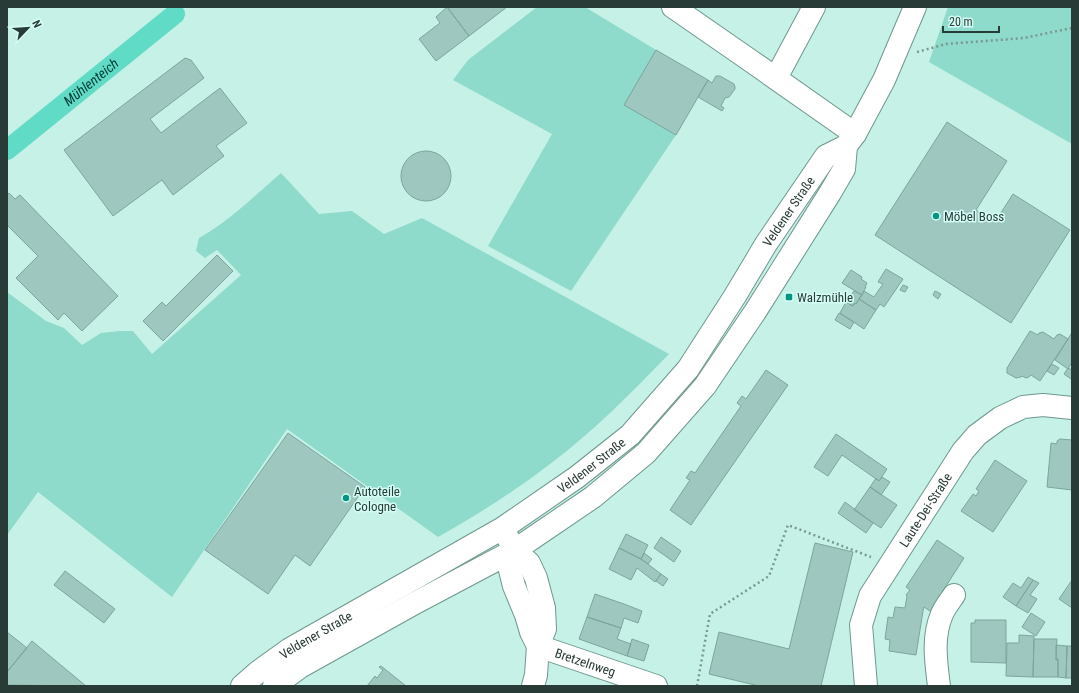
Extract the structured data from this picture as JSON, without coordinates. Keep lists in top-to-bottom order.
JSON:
{
  "streets": {
    "street": ["Veldener Straße", "Laute-Dei-Straße", "Bretzelnweg"]
  },
  "water": ["Mühlenteich"],
  "places": {
    "other": ["Möbel Boss", "Autoteile Cologne"],
    "transit": ["Walzmühle"]
  },
  "scale_bar": "20 m",
  "north": "top right"
}
